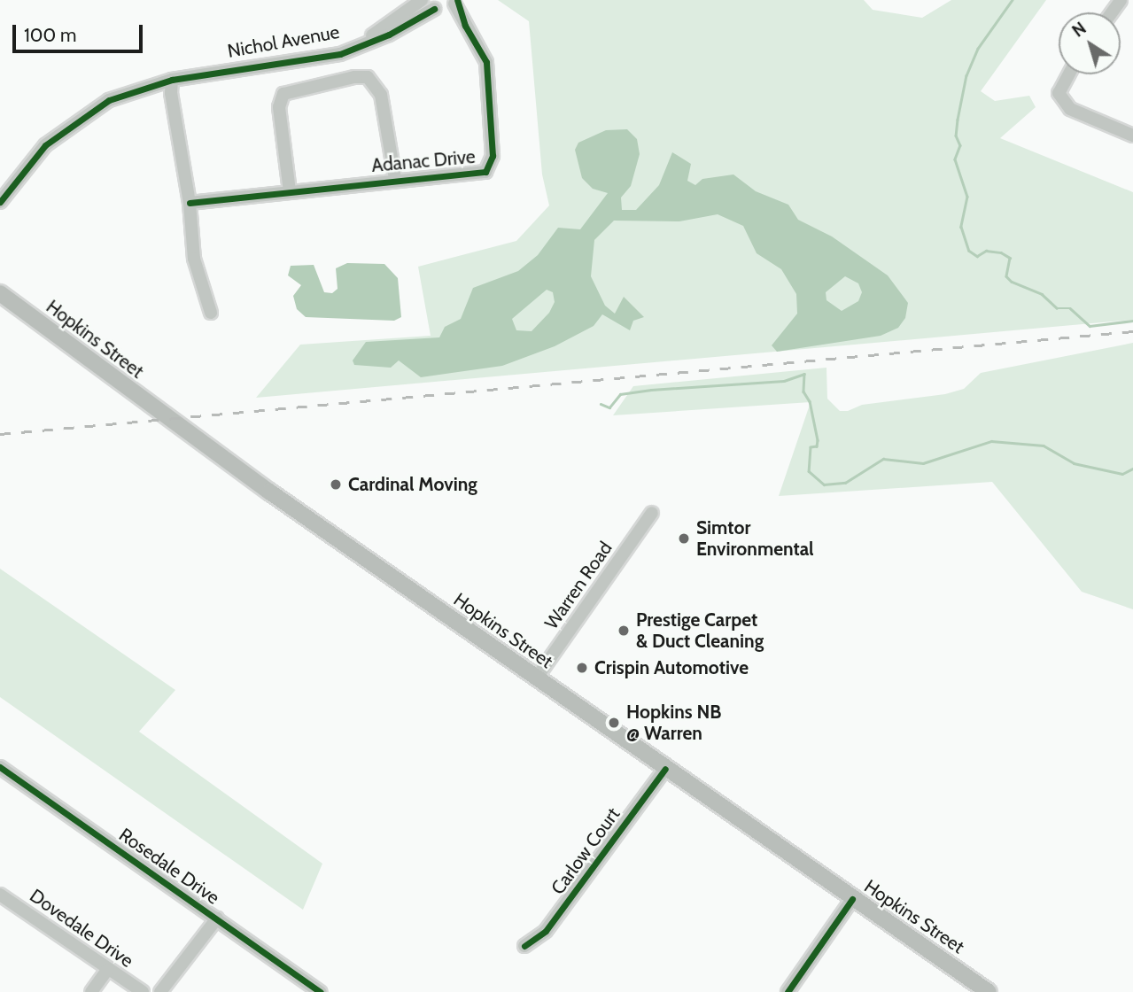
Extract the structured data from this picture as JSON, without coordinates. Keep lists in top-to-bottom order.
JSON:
{
  "streets": {
    "main road": ["Hopkins Street"],
    "street": [
      "Nichol Avenue",
      "Adanac Drive",
      "Warren Road",
      "Carlow Court",
      "Rosedale Drive",
      "Dovedale Drive"
    ]
  },
  "crossings": [
    ["Nichol Avenue", "Adanac Drive"],
    ["Hopkins Street", "Warren Road"],
    ["Hopkins Street", "Carlow Court"]
  ],
  "places": [
    "Cardinal Moving",
    "Simtor Environmental",
    "Prestige Carpet & Duct Cleaning",
    "Crispin Automotive",
    "Hopkins NB @ Warren"
  ],
  "scale_bar": "100 m",
  "north": "top left"
}
